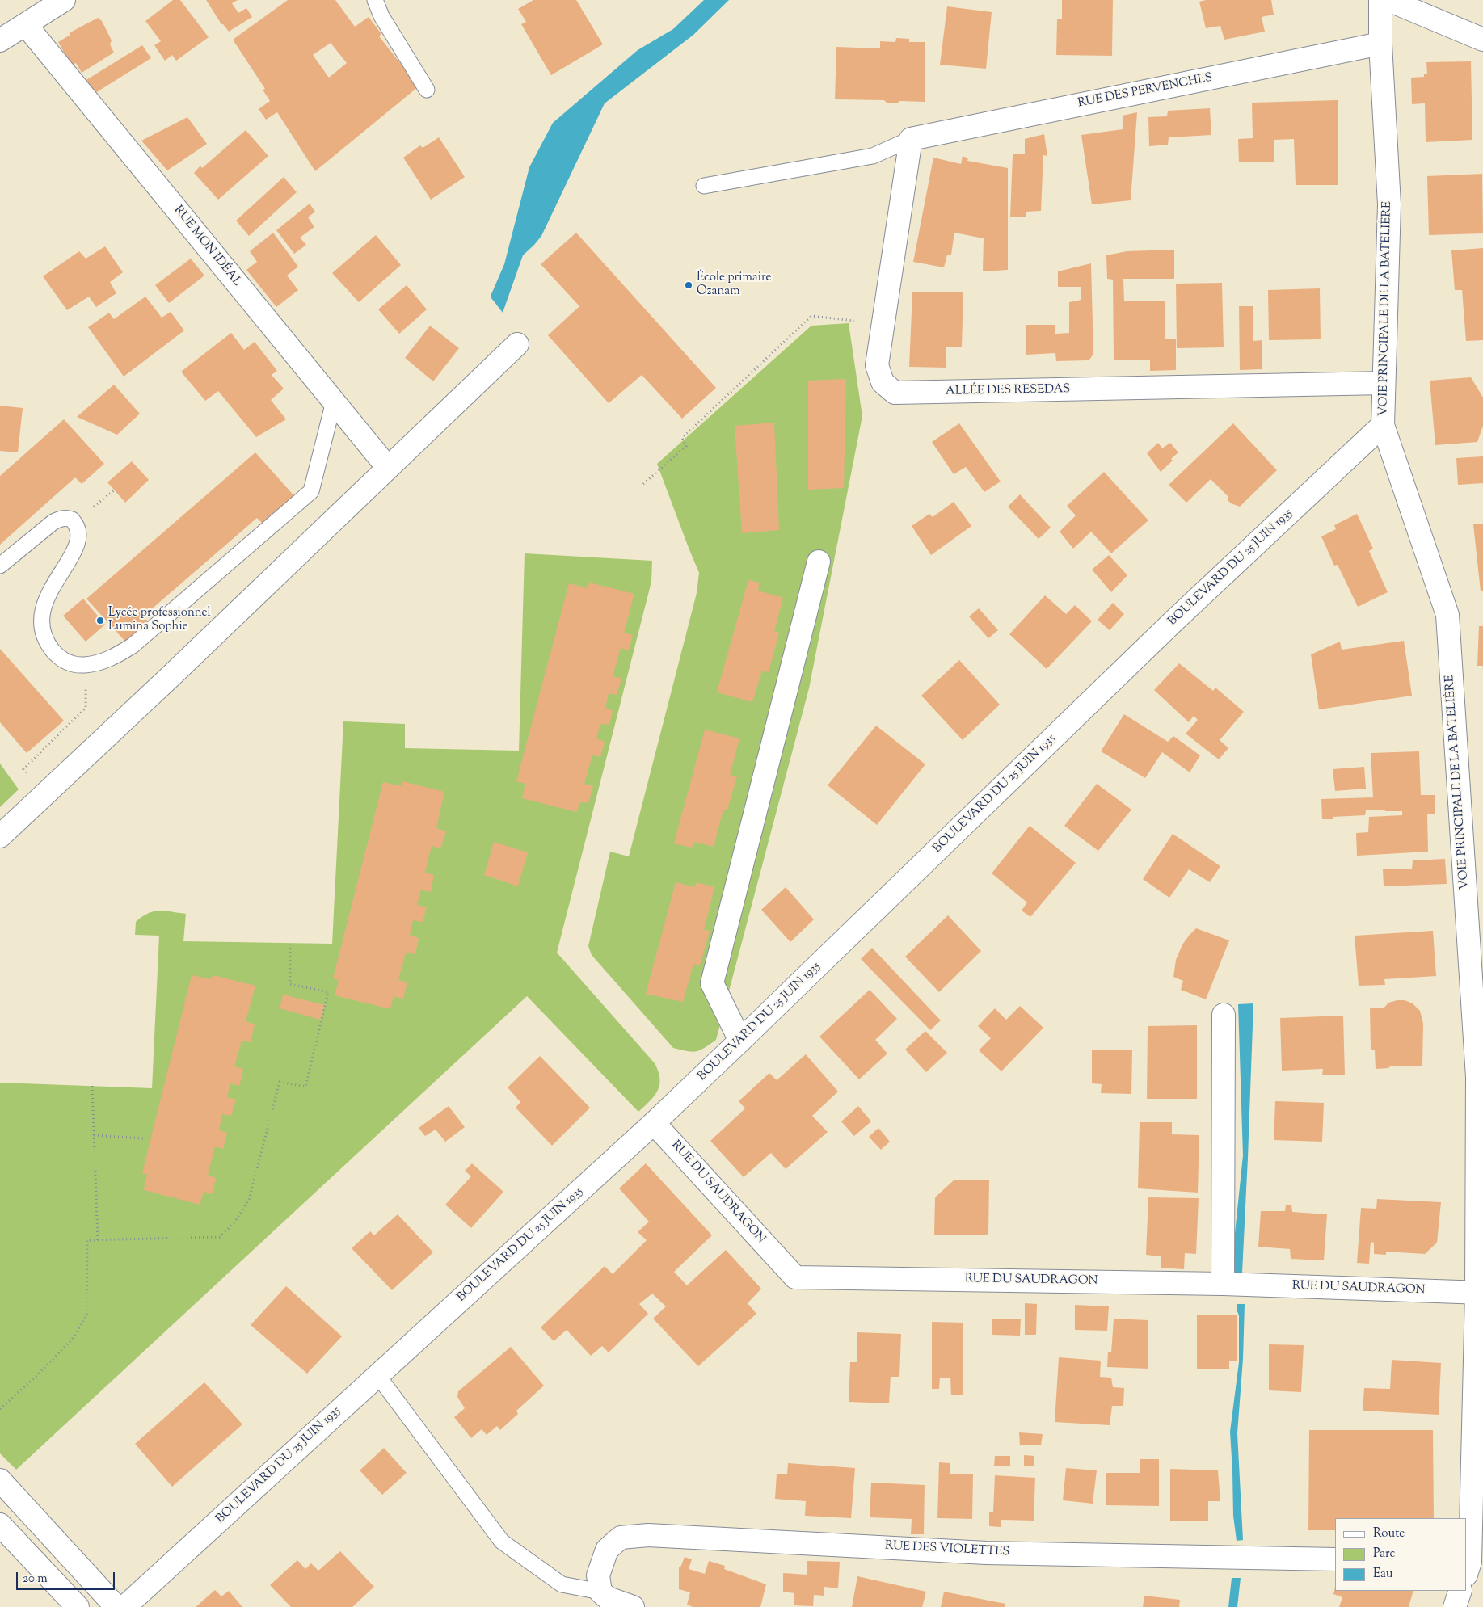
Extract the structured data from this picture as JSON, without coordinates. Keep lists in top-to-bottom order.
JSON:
{
  "streets": {
    "street": [
      "RUE DES PERVENCHES",
      "RUE MON IDÉAL",
      "VOIE PRINCIPALE DE LA BATELIÈRE",
      "ALLÉE DES RESEDAS",
      "BOULEVARD DU 25 JUIN 1935",
      "RUE DU SAUDRAGON",
      "RUE DES VIOLETTES"
    ]
  },
  "crossings": [
    ["RUE DES PERVENCHES", "VOIE PRINCIPALE DE LA BATELIÈRE"],
    ["RUE DES PERVENCHES", "ALLÉE DES RESEDAS"],
    ["VOIE PRINCIPALE DE LA BATELIÈRE", "ALLÉE DES RESEDAS"],
    ["VOIE PRINCIPALE DE LA BATELIÈRE", "BOULEVARD DU 25 JUIN 1935"],
    ["VOIE PRINCIPALE DE LA BATELIÈRE", "RUE DU SAUDRAGON"],
    ["BOULEVARD DU 25 JUIN 1935", "RUE DU SAUDRAGON"]
  ],
  "places": ["École primaire Ozanam", "Lycée professionnel Lumina Sophie"],
  "legend": ["Route", "Parc", "Eau"],
  "scale_bar": "20 m"
}
